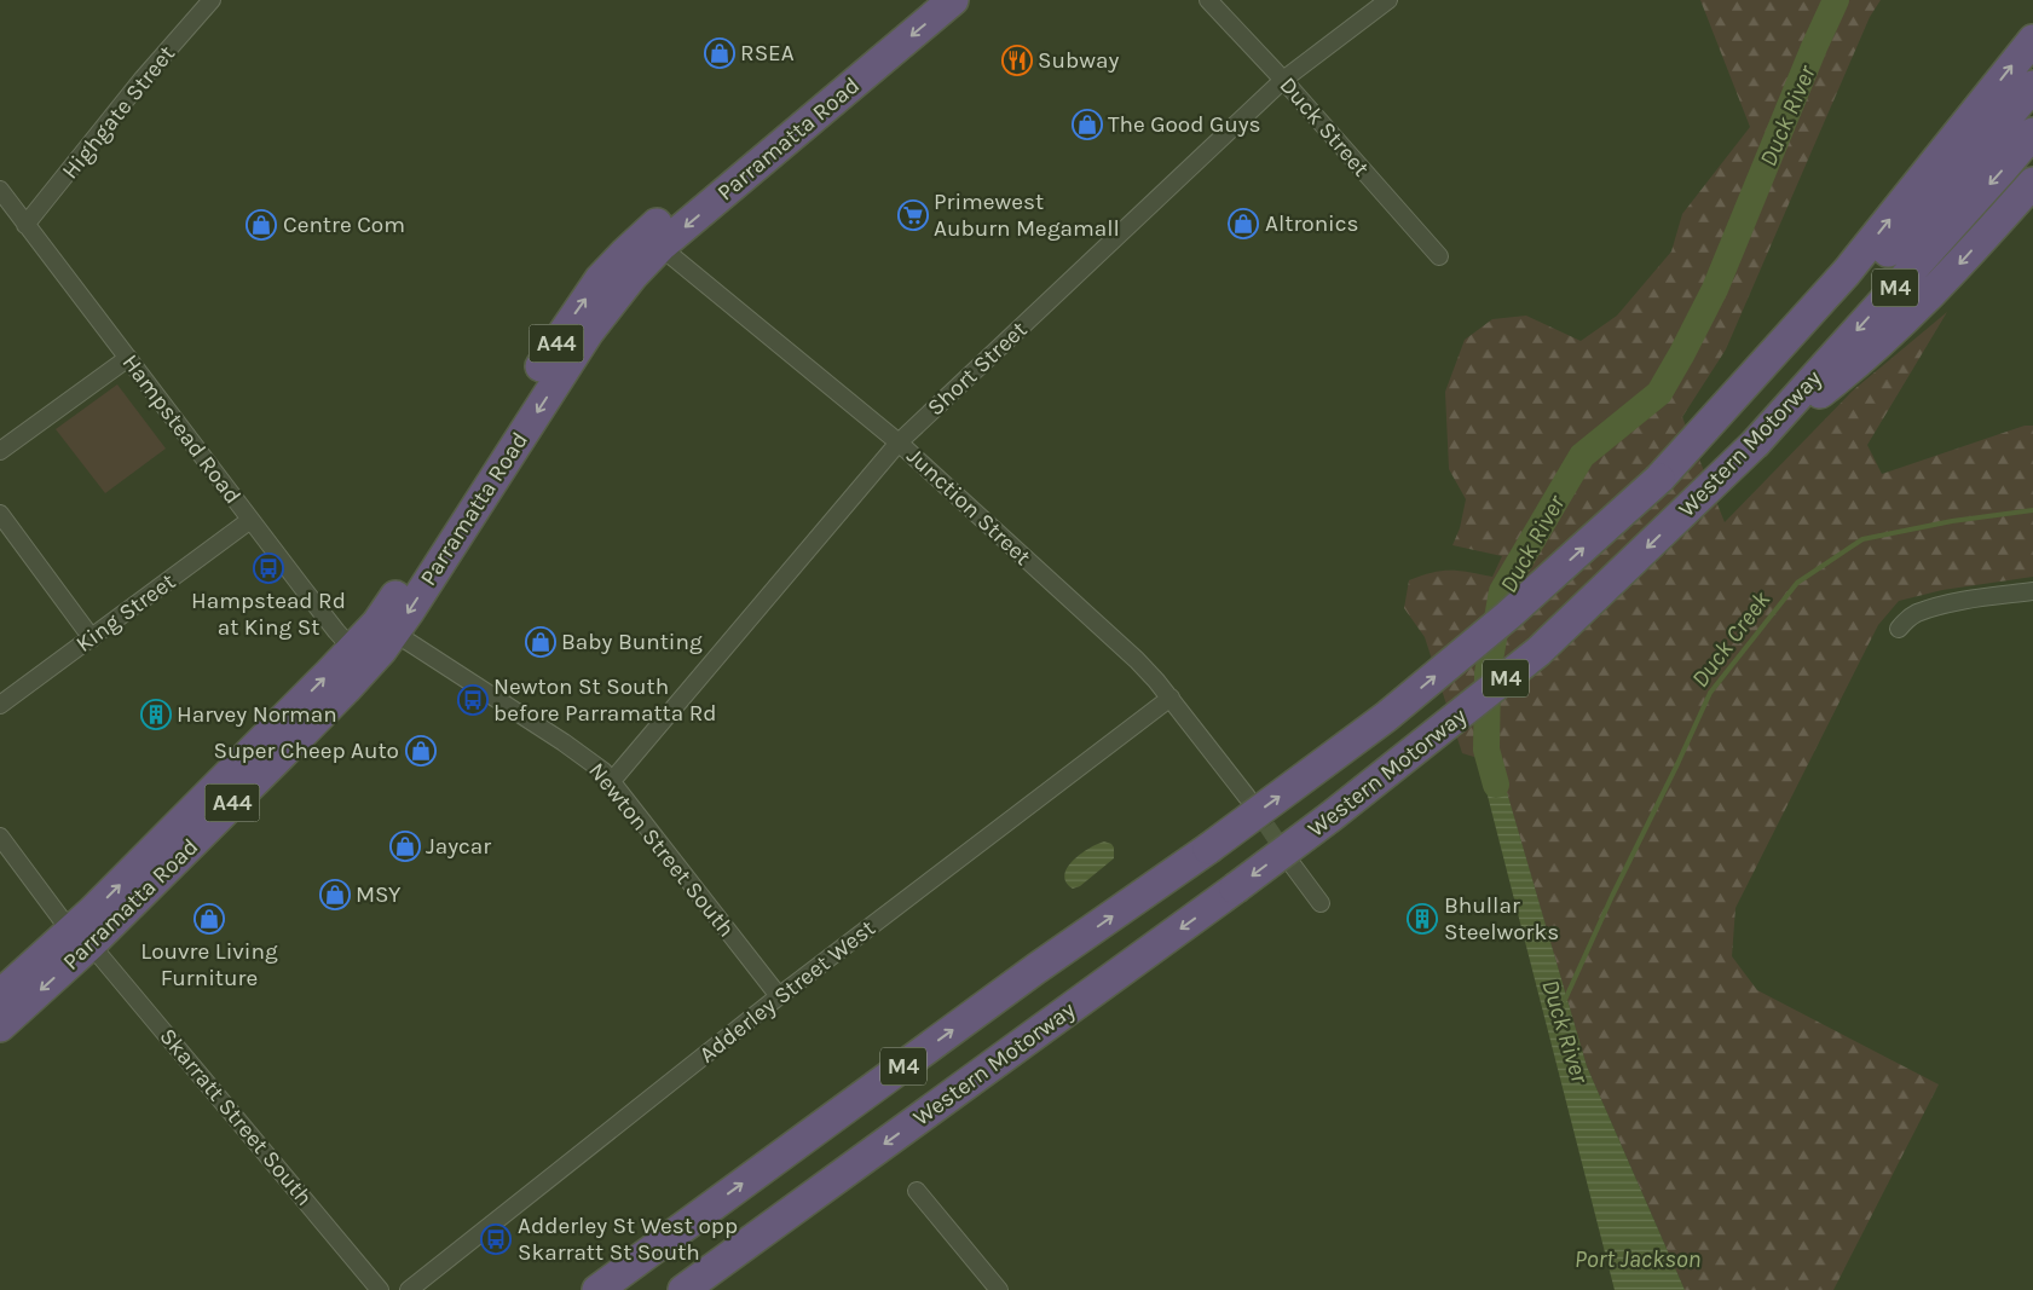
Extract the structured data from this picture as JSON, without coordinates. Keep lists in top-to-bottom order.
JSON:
{
  "streets": {
    "highway": [
      "Parramatta Road",
      "M4",
      "A44",
      "Western Motorway"
    ],
    "street": [
      "Highgate Street",
      "Duck Street",
      "Short Street",
      "Hampstead Road",
      "Junction Street",
      "King Street",
      "Newton Street South",
      "Adderley Street West",
      "Skarratt Street South"
    ]
  },
  "crossings": [
    ["Highgate Street", "Hampstead Road"],
    ["Duck Street", "Short Street"],
    ["Parramatta Road", "Hampstead Road"],
    ["Parramatta Road", "Junction Street"],
    ["Parramatta Road", "Newton Street South"],
    ["Parramatta Road", "Skarratt Street South"],
    ["M4", "Western Motorway"],
    ["Short Street", "Junction Street"],
    ["Short Street", "Newton Street South"],
    ["Hampstead Road", "King Street"],
    ["Junction Street", "Adderley Street West"],
    ["Newton Street South", "Adderley Street West"]
  ],
  "water": ["Duck River", "Duck Creek", "Port Jackson"],
  "places": {
    "shop": [
      "RSEA",
      "The Good Guys",
      "Altronics",
      "Centre Com",
      "Baby Bunting",
      "Super Cheep Auto",
      "Jaycar",
      "MSY",
      "Louvre Living Furniture"
    ],
    "restaurant": ["Subway"],
    "supermarket": ["Primewest Auburn Megamall"],
    "bus stop": ["Hampstead Rd at King St", "Newton St South before Parramatta Rd", "Adderley St West opp Skarratt St South"],
    "building": ["Harvey Norman", "Bhullar Steelworks"]
  }
}
